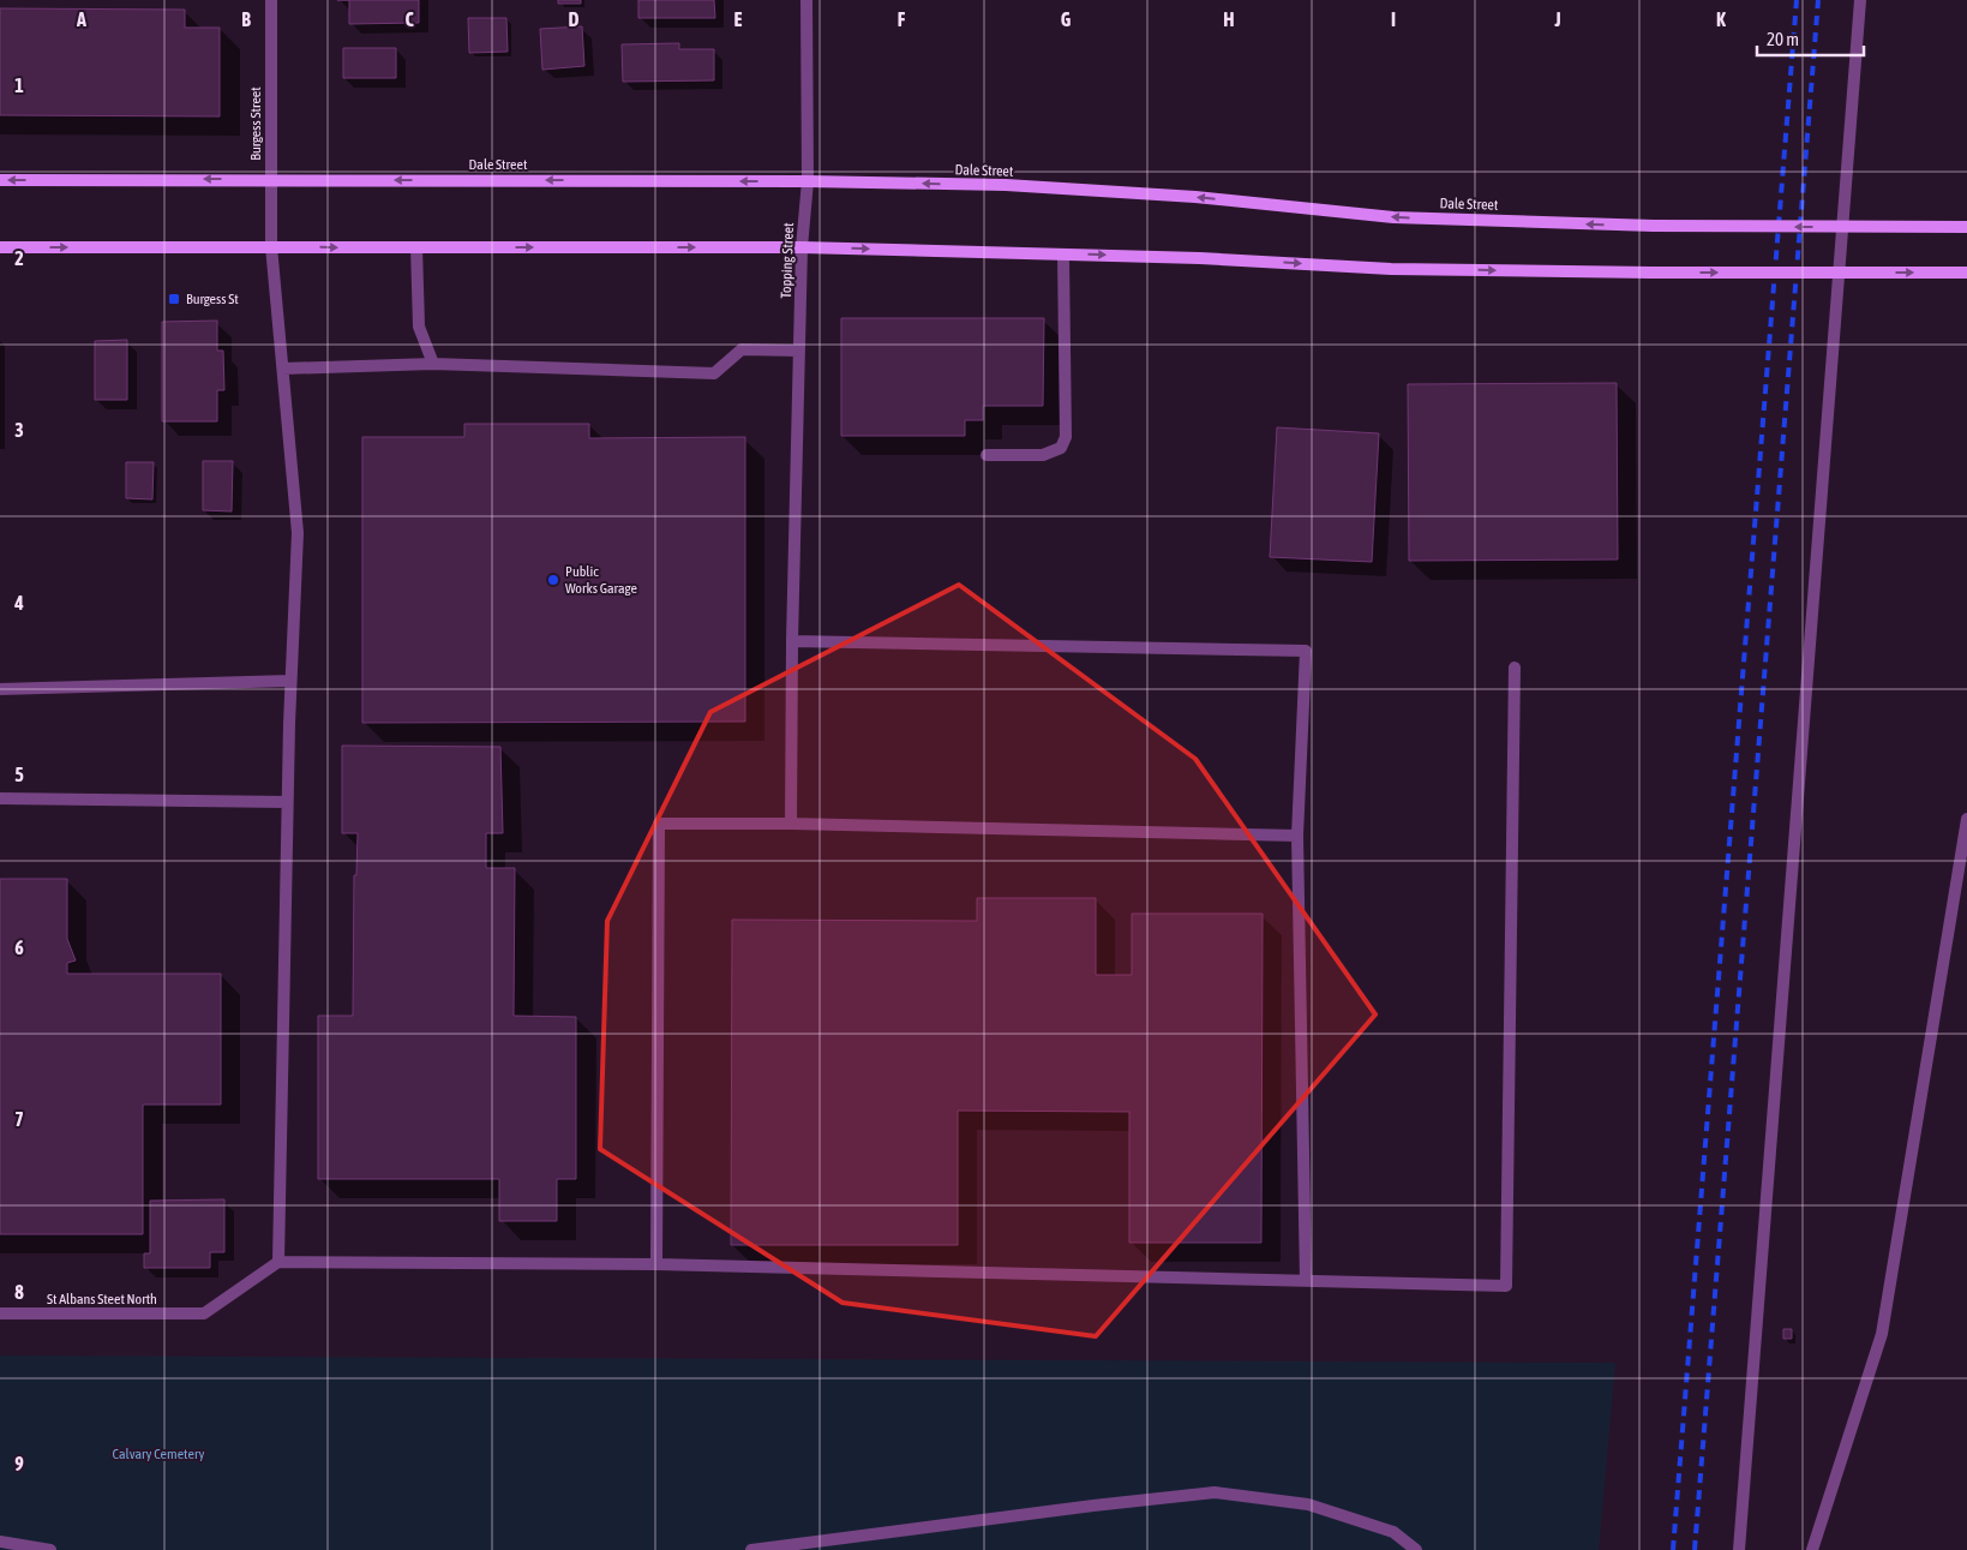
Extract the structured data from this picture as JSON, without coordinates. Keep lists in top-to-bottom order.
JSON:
{
  "streets": {
    "main road": ["Dale Street"],
    "street": ["Burgess Street", "Topping Street", "St Albans Steet North"]
  },
  "crossings": [
    ["Burgess Street", "Dale Street"],
    ["Burgess Street", "St Albans Steet North"],
    ["Dale Street", "Topping Street"]
  ],
  "parks": ["Calvary Cemetery"],
  "places": {
    "transit": ["Burgess St"],
    "other": ["Public Works Garage"]
  },
  "scale_bar": "20 m",
  "grid": {
    "columns": [
      "A",
      "B",
      "C",
      "D",
      "E",
      "F",
      "G",
      "H",
      "I",
      "J",
      "K"
    ],
    "rows": [
      "1",
      "2",
      "3",
      "4",
      "5",
      "6",
      "7",
      "8",
      "9"
    ]
  }
}
